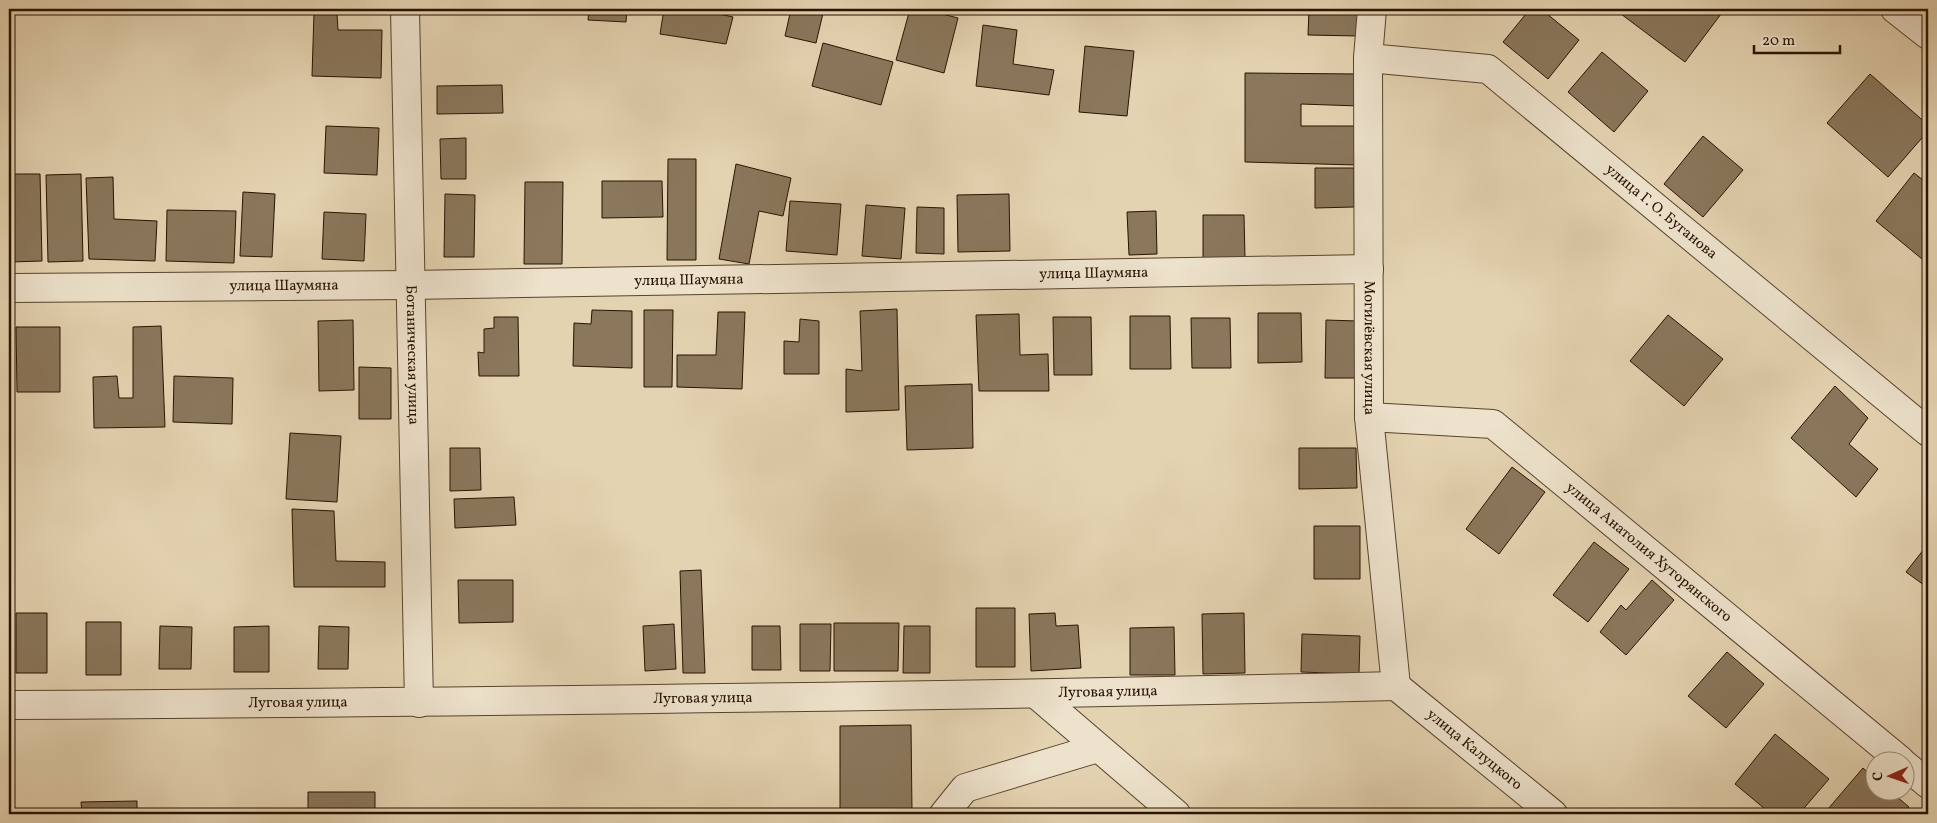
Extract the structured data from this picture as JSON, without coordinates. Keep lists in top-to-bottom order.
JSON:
{
  "streets": {
    "street": [
      "улица Г. О. Буганова",
      "улица Шаумяна",
      "Могилёвская улица",
      "Ботаническая улица",
      "улица Анатолия Хуторянского",
      "Луговая улица",
      "улица Калуцкого"
    ]
  },
  "crossings": [
    ["улица Г. О. Буганова", "Могилёвская улица"],
    ["улица Шаумяна", "Могилёвская улица"],
    ["улица Шаумяна", "Ботаническая улица"],
    ["Могилёвская улица", "улица Анатолия Хуторянского"],
    ["Могилёвская улица", "Луговая улица"],
    ["Могилёвская улица", "улица Калуцкого"],
    ["Ботаническая улица", "Луговая улица"],
    ["Луговая улица", "улица Калуцкого"]
  ],
  "scale_bar": "20 m",
  "north": "left"
}
